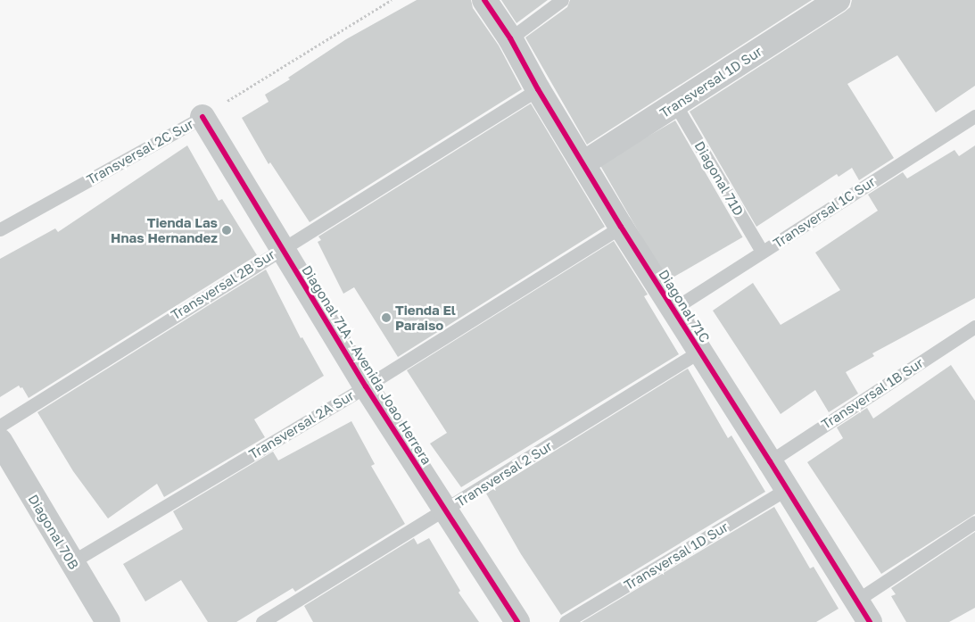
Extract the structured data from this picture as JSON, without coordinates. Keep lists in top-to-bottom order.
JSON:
{
  "streets": {
    "street": [
      "Transversal 1D Sur",
      "Diagonal 71C",
      "Diagonal 71A - Avenida Joao Herrera",
      "Diagonal 70B"
    ],
    "lane": [
      "Transversal 2C Sur",
      "Diagonal 71D",
      "Transversal 1C Sur",
      "Transversal 2B Sur",
      "Transversal 1B Sur",
      "Transversal 2A Sur",
      "Transversal 2 Sur"
    ]
  },
  "crossings": [
    ["Transversal 1D Sur", "Diagonal 71D"],
    ["Transversal 1D Sur", "Diagonal 71C"],
    ["Transversal 2C Sur", "Diagonal 71A - Avenida Joao Herrera"],
    ["Diagonal 71D", "Transversal 1C Sur"],
    ["Transversal 1C Sur", "Diagonal 71C"],
    ["Transversal 2B Sur", "Diagonal 71C"],
    ["Transversal 2B Sur", "Diagonal 71A - Avenida Joao Herrera"],
    ["Diagonal 71C", "Transversal 1B Sur"],
    ["Diagonal 71C", "Transversal 2A Sur"],
    ["Diagonal 71C", "Transversal 2 Sur"],
    ["Diagonal 71A - Avenida Joao Herrera", "Transversal 2A Sur"],
    ["Diagonal 71A - Avenida Joao Herrera", "Transversal 2 Sur"],
    ["Transversal 2A Sur", "Diagonal 70B"]
  ],
  "places": ["Tienda Las Hnas Hernandez", "Tienda El Paraiso"]
}
